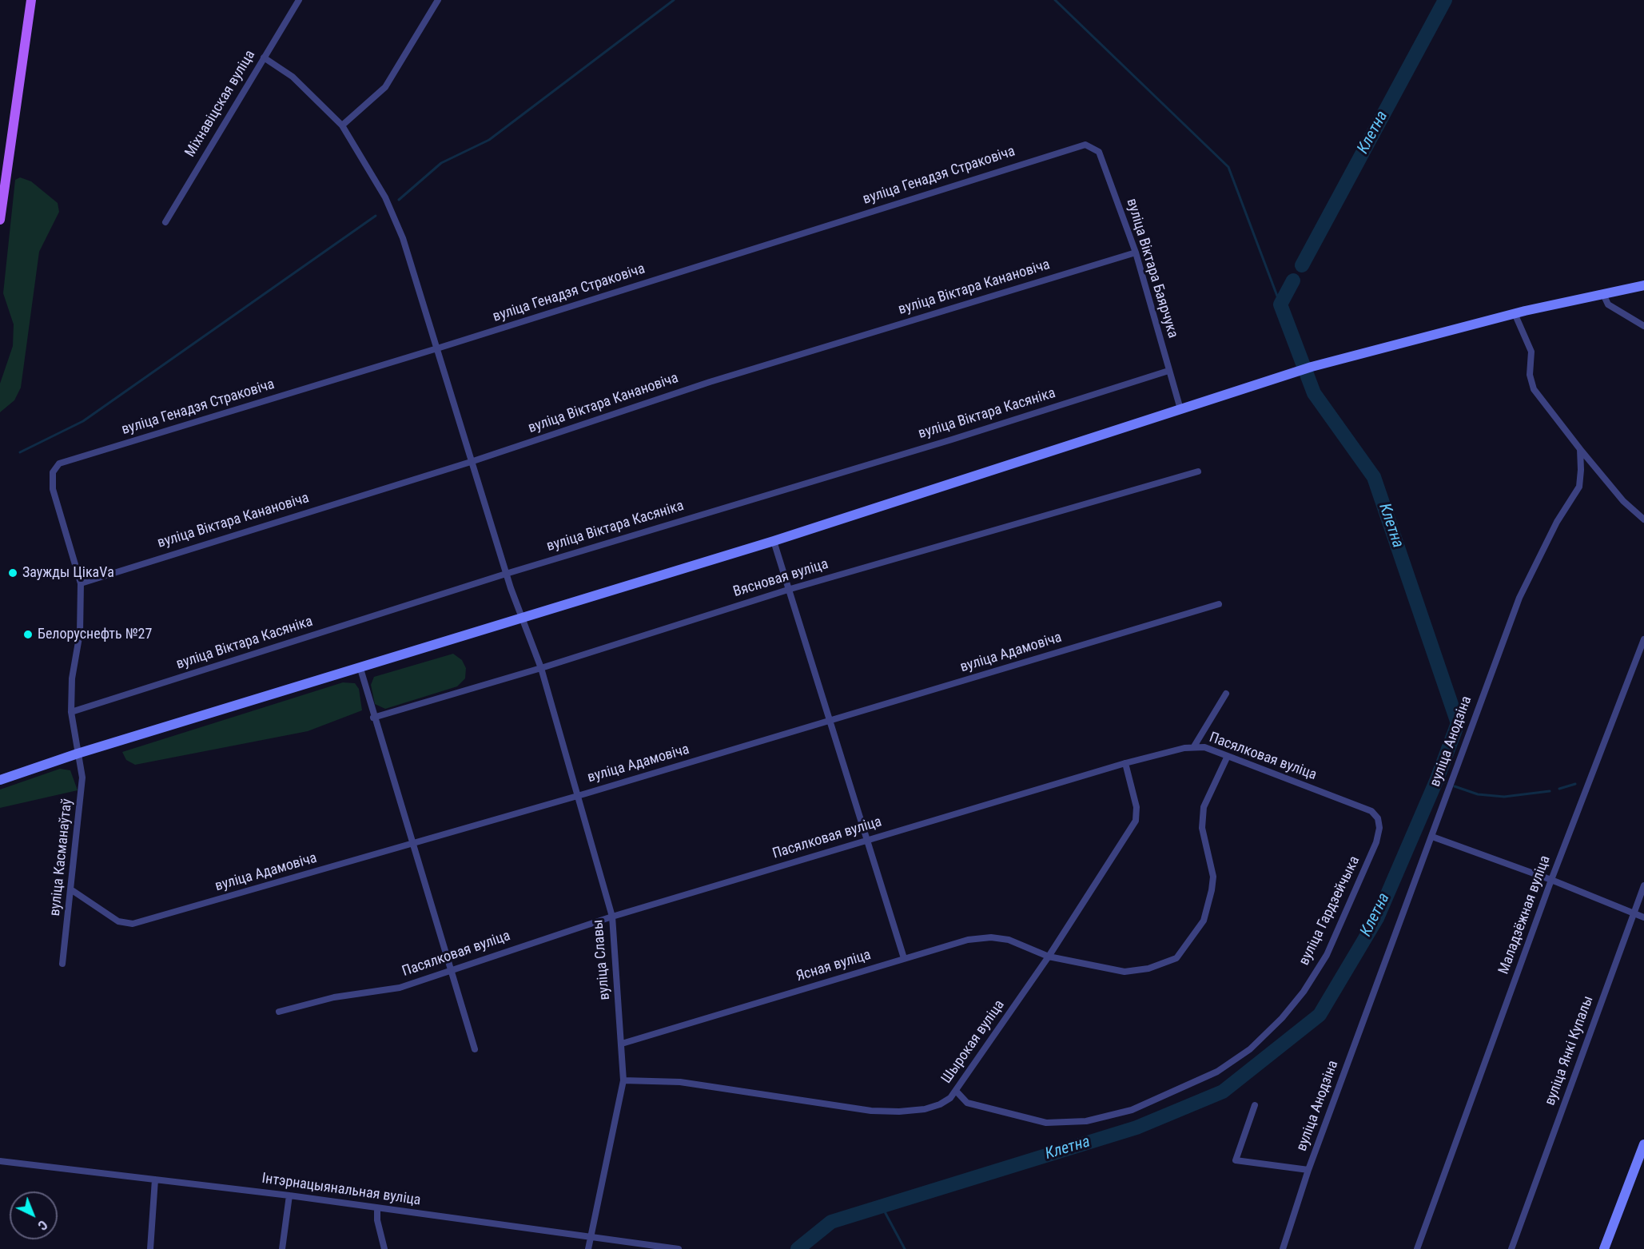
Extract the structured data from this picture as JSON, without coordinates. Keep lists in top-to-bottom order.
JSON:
{
  "streets": {
    "street": [
      "Міхнавіцская вуліца",
      "вуліца Генадзя Страковіча",
      "вуліца Віктара Баярчука",
      "вуліца Віктара Канановіча",
      "вуліца Віктара Касяніка",
      "Вясновая вуліца",
      "вуліца Адамовіча",
      "вуліца Анодзіна",
      "Пасялковая вуліца",
      "вуліца Касманаўтаў",
      "вуліца Гардзейчыка",
      "Маладзёжная вуліца",
      "вуліца Славы",
      "Ясная вуліца",
      "Шырокая вуліца",
      "вуліца Янкі Купалы",
      "Інтэрнацыянальная вуліца"
    ]
  },
  "crossings": [
    ["Міхнавіцская вуліца", "вуліца Славы"],
    ["вуліца Генадзя Страковіча", "вуліца Віктара Баярчука"],
    ["вуліца Генадзя Страковіча", "вуліца Касманаўтаў"],
    ["вуліца Генадзя Страковіча", "вуліца Славы"],
    ["вуліца Віктара Баярчука", "вуліца Віктара Канановіча"],
    ["вуліца Віктара Баярчука", "вуліца Віктара Касяніка"],
    ["вуліца Віктара Канановіча", "вуліца Касманаўтаў"],
    ["вуліца Віктара Канановіча", "вуліца Славы"],
    ["вуліца Віктара Касяніка", "вуліца Касманаўтаў"],
    ["вуліца Віктара Касяніка", "вуліца Славы"],
    ["Вясновая вуліца", "вуліца Славы"],
    ["вуліца Адамовіча", "вуліца Касманаўтаў"],
    ["вуліца Адамовіча", "вуліца Славы"],
    ["Пасялковая вуліца", "вуліца Гардзейчыка"],
    ["Пасялковая вуліца", "вуліца Славы"],
    ["Пасялковая вуліца", "Шырокая вуліца"],
    ["вуліца Гардзейчыка", "Шырокая вуліца"],
    ["вуліца Славы", "Ясная вуліца"],
    ["вуліца Славы", "Шырокая вуліца"],
    ["вуліца Славы", "Інтэрнацыянальная вуліца"],
    ["Ясная вуліца", "Шырокая вуліца"]
  ],
  "water": ["Клетна"],
  "places": ["Заужды ЦікаVа", "Белоруснефть №27"],
  "north": "bottom right"
}
